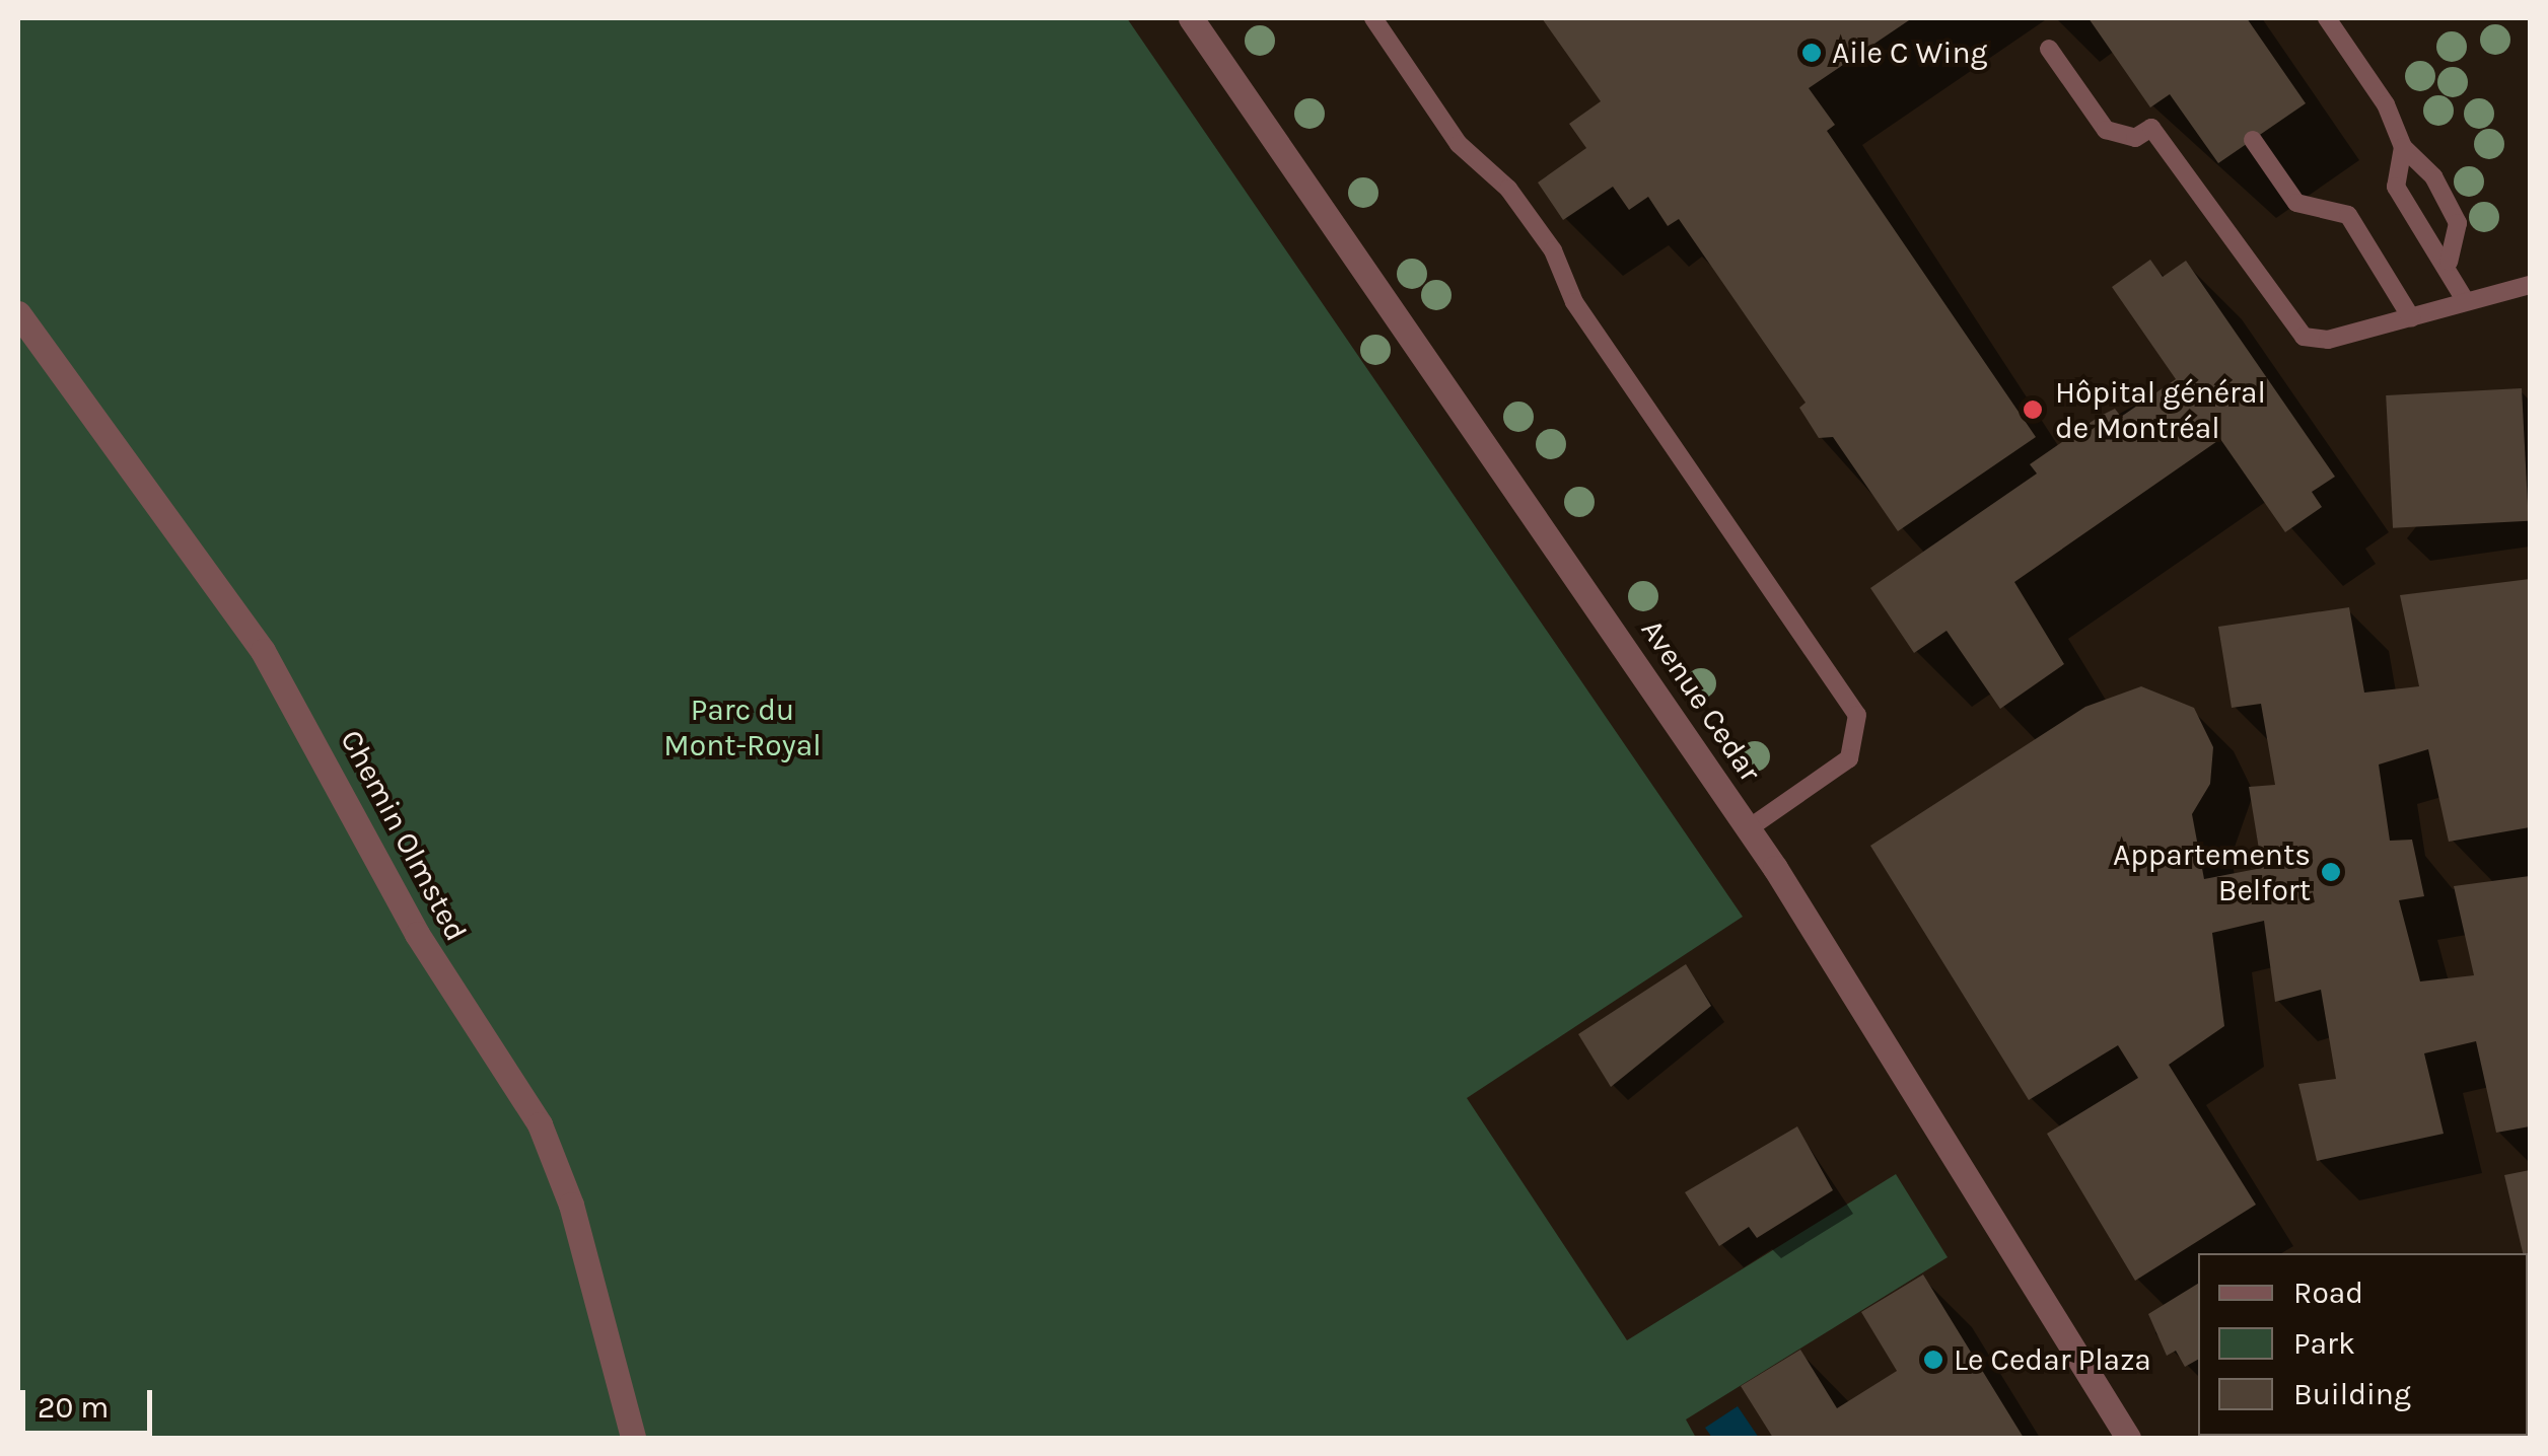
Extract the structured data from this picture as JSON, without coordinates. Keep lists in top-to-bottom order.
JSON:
{
  "streets": {
    "street": ["Avenue Cedar", "Chemin Olmsted"]
  },
  "parks": ["Parc du Mont-Royal"],
  "places": [
    "Aile C Wing",
    "Hôpital général de Montréal",
    "Appartements Belfort",
    "Le Cedar Plaza"
  ],
  "legend": ["Road", "Park", "Building"],
  "scale_bar": "20 m"
}
